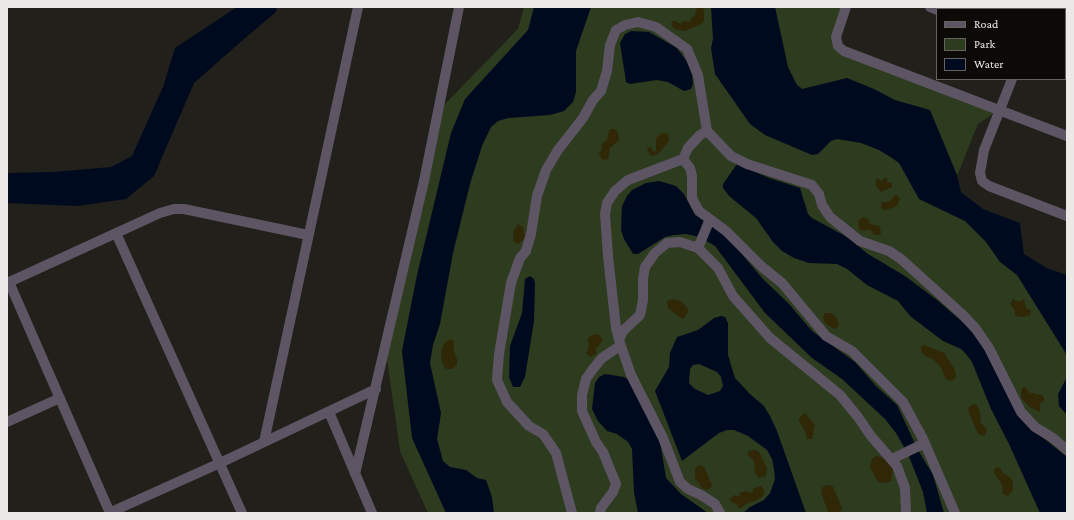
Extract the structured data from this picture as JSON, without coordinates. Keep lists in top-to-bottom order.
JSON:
{
  "legend": ["Road", "Park", "Water"]
}
